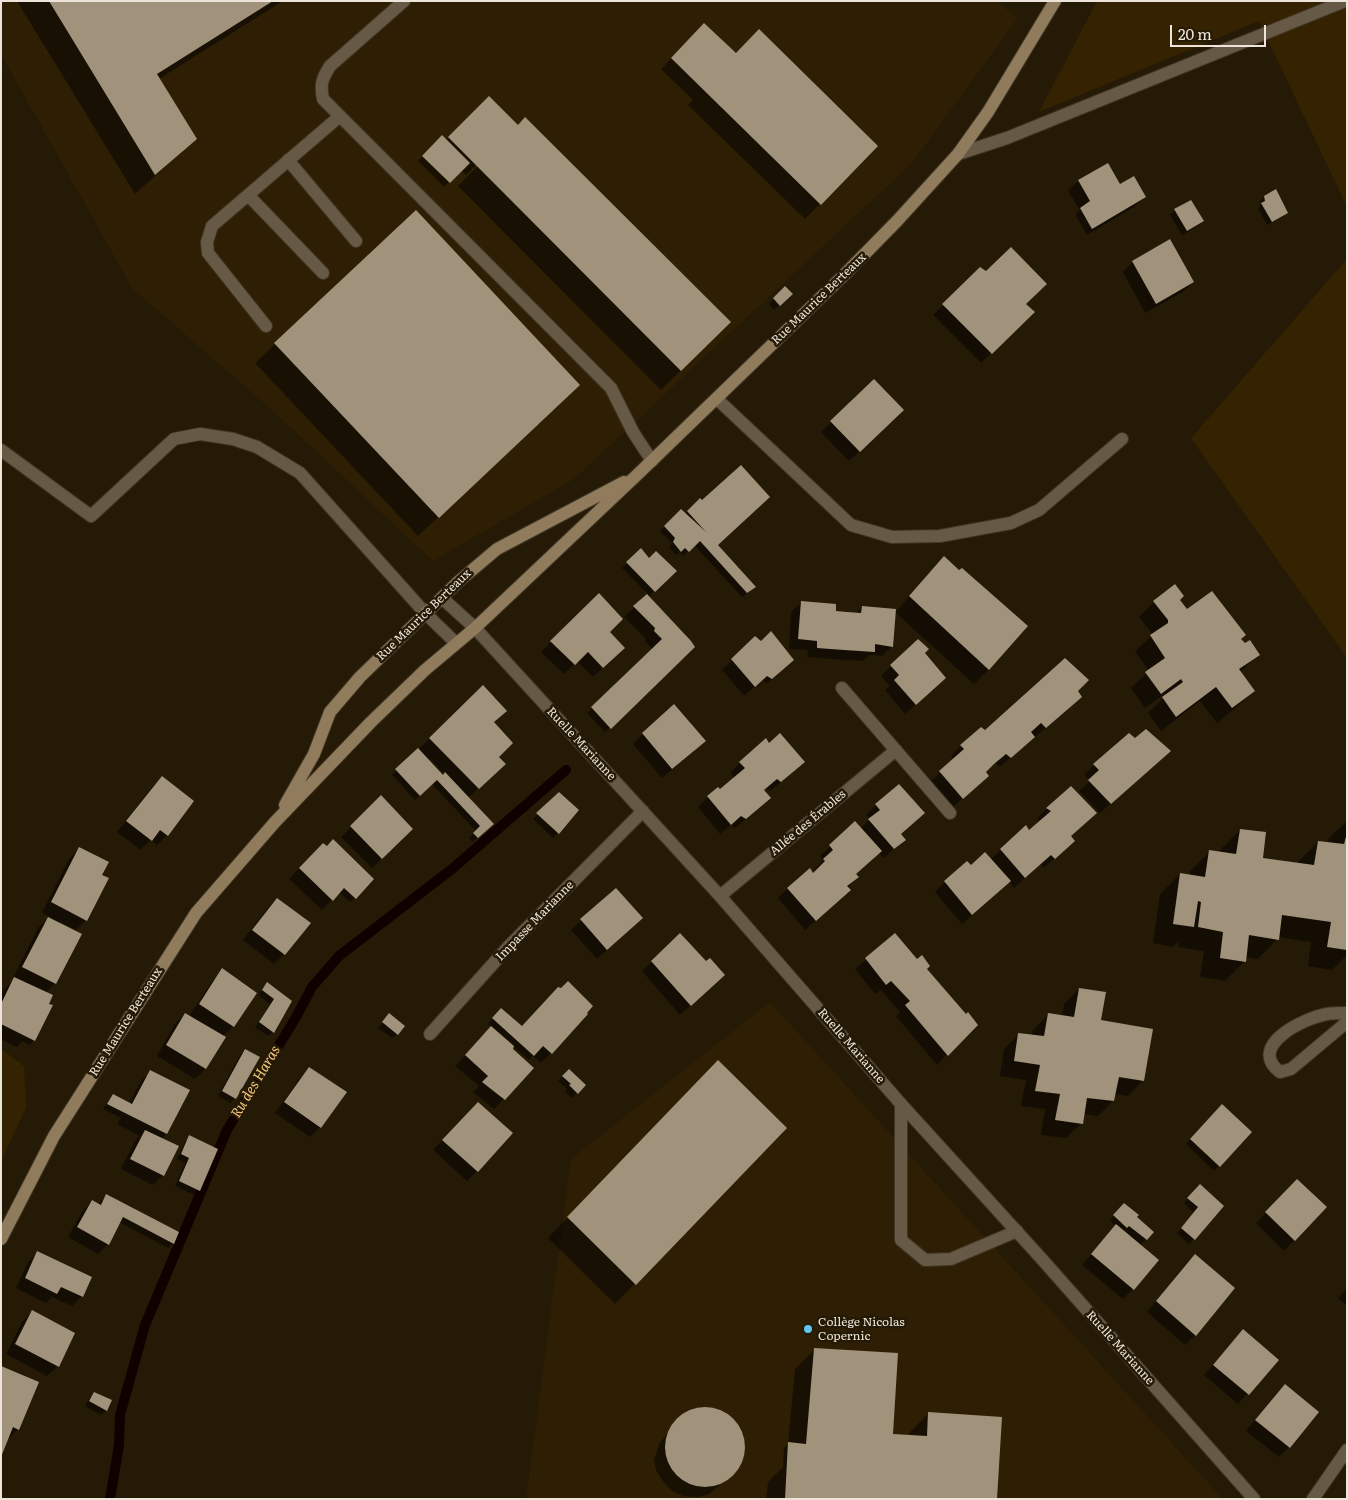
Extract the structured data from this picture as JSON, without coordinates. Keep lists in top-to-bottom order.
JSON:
{
  "streets": {
    "main road": ["Rue Maurice Berteaux"],
    "street": ["Ruelle Marianne", "Allée des Érables", "Impasse Marianne"]
  },
  "crossings": [
    ["Rue Maurice Berteaux", "Ruelle Marianne"],
    ["Ruelle Marianne", "Allée des Érables"],
    ["Ruelle Marianne", "Impasse Marianne"]
  ],
  "water": ["Ru des Haras"],
  "places": ["Collège Nicolas Copernic"],
  "scale_bar": "20 m"
}
